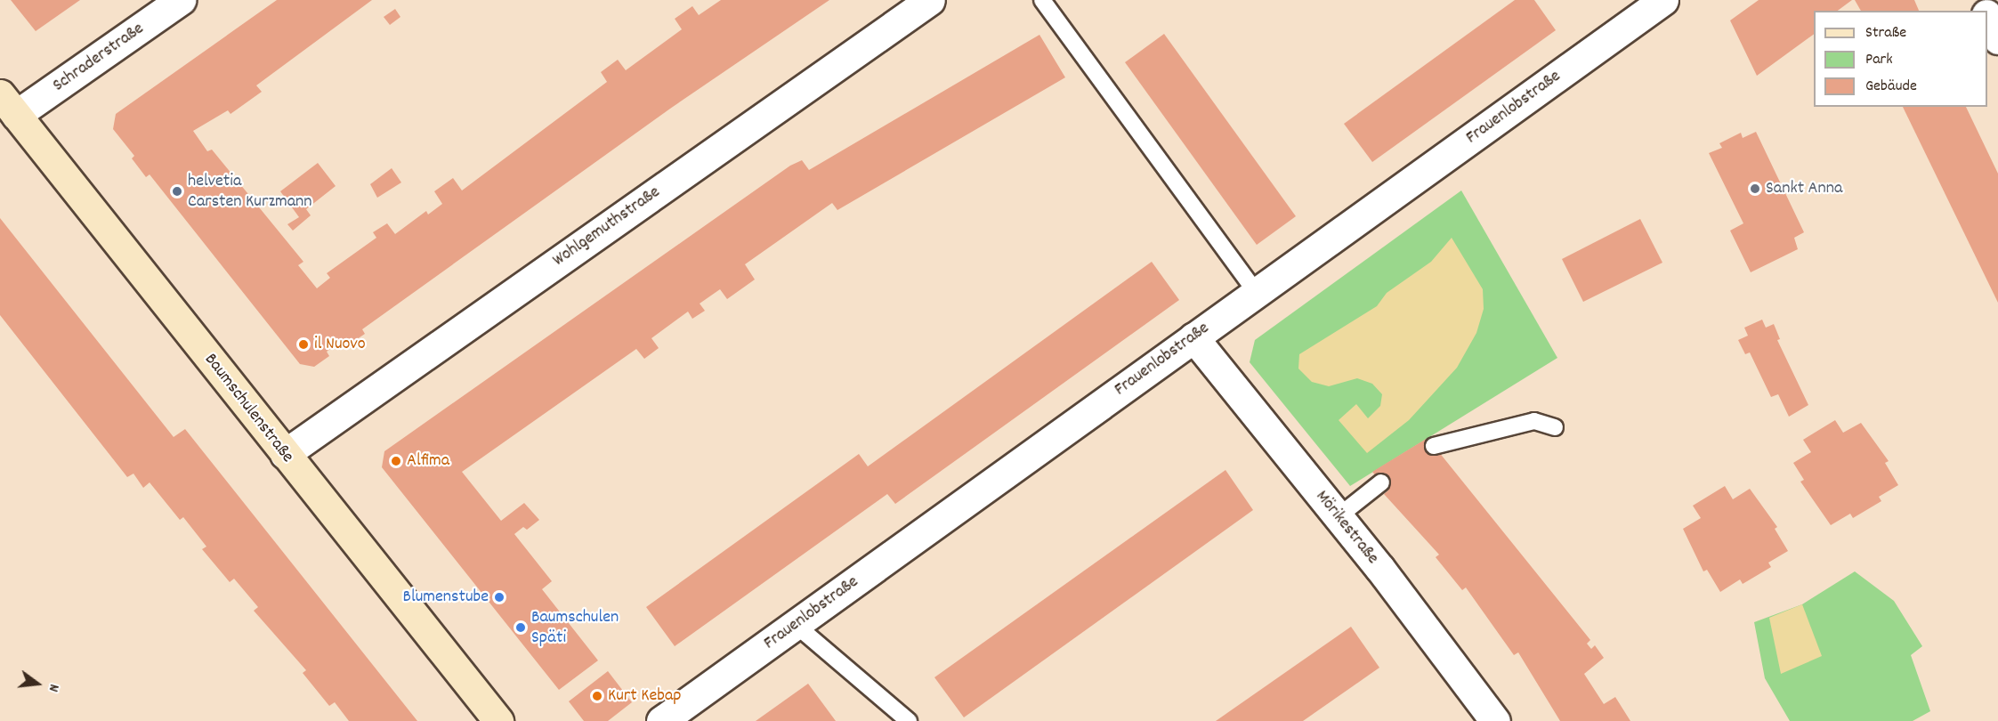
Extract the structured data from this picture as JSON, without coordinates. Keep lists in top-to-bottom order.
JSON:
{
  "streets": {
    "main road": ["Baumschulenstraße"],
    "street": [
      "Schraderstraße",
      "Frauenlobstraße",
      "Wohlgemuthstraße",
      "Mörikestraße"
    ]
  },
  "crossings": [
    ["Schraderstraße", "Baumschulenstraße"],
    ["Frauenlobstraße", "Mörikestraße"],
    ["Wohlgemuthstraße", "Baumschulenstraße"]
  ],
  "places": [
    "Sankt Anna",
    "helvetia Carsten Kurzmann",
    "il Nuovo",
    "Alfima",
    "Blumenstube",
    "Baumschulen Späti",
    "Kurt Kebap"
  ],
  "legend": ["Straße", "Park", "Gebäude"],
  "north": "right"
}
